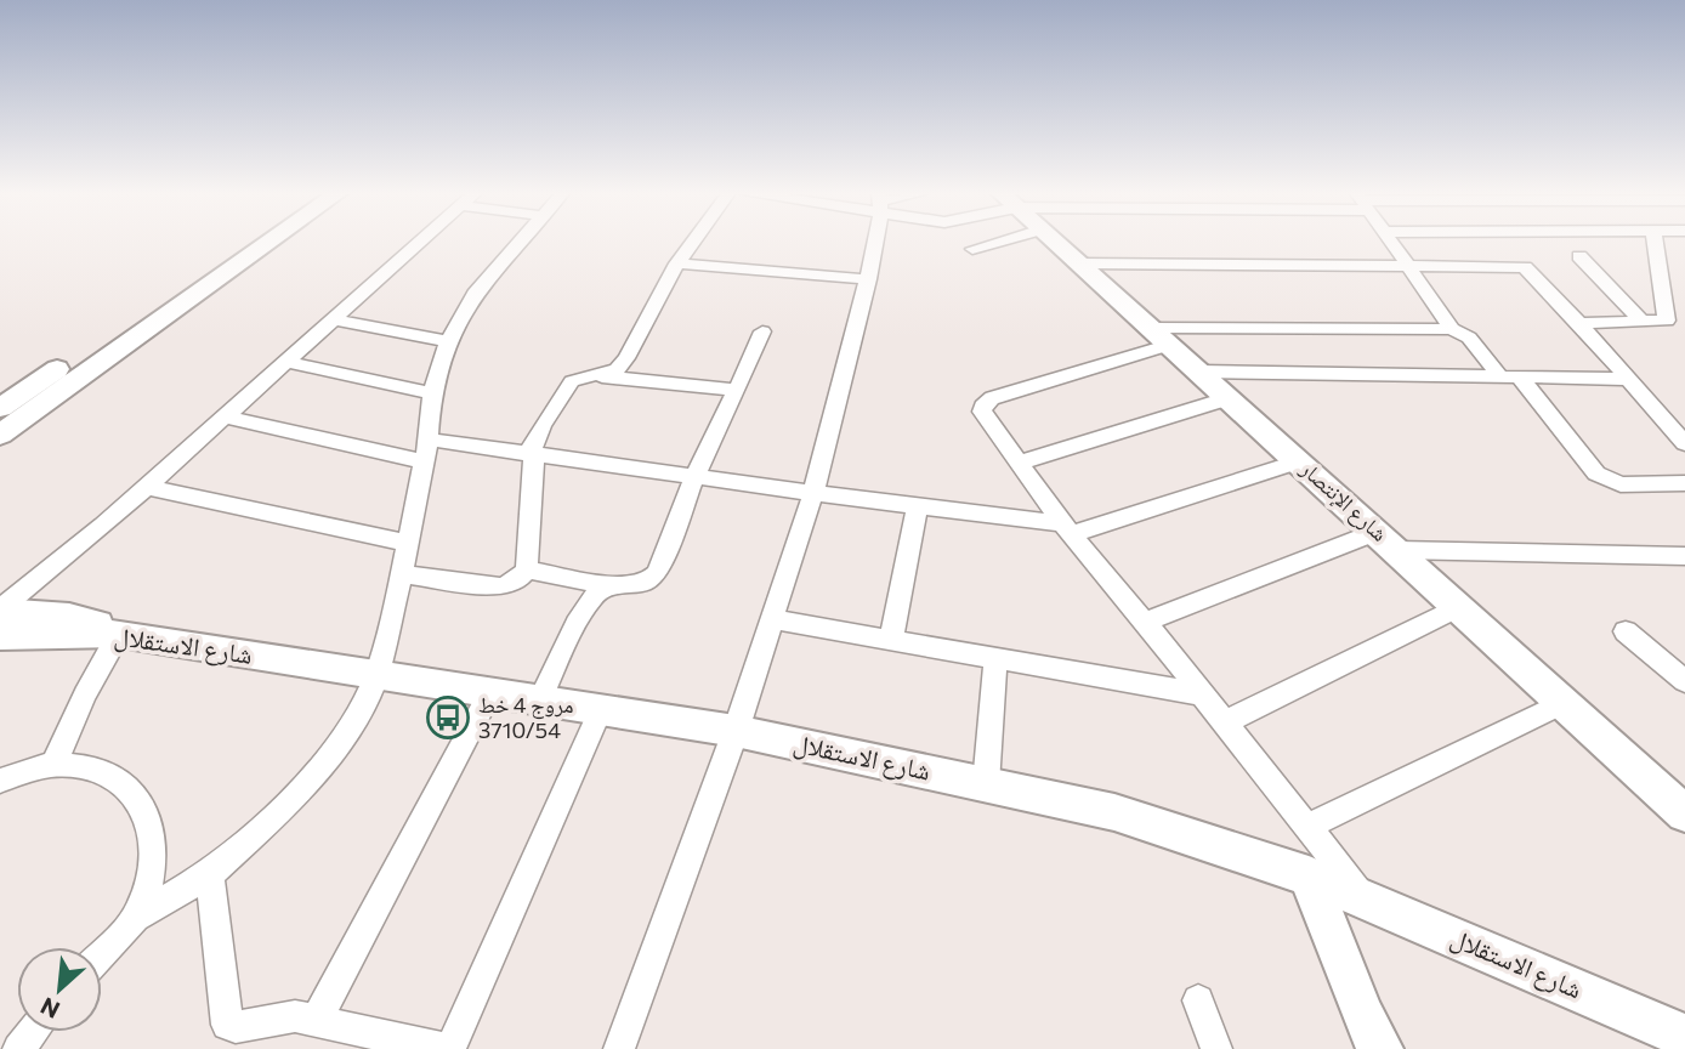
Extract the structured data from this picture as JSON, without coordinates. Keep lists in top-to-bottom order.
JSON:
{
  "streets": {
    "main road": ["شارع الإنتصار", "شارع الاستقلال"]
  },
  "places": {
    "bus stop": ["مروج 4 خط 3710/54"]
  },
  "north": "bottom left"
}
